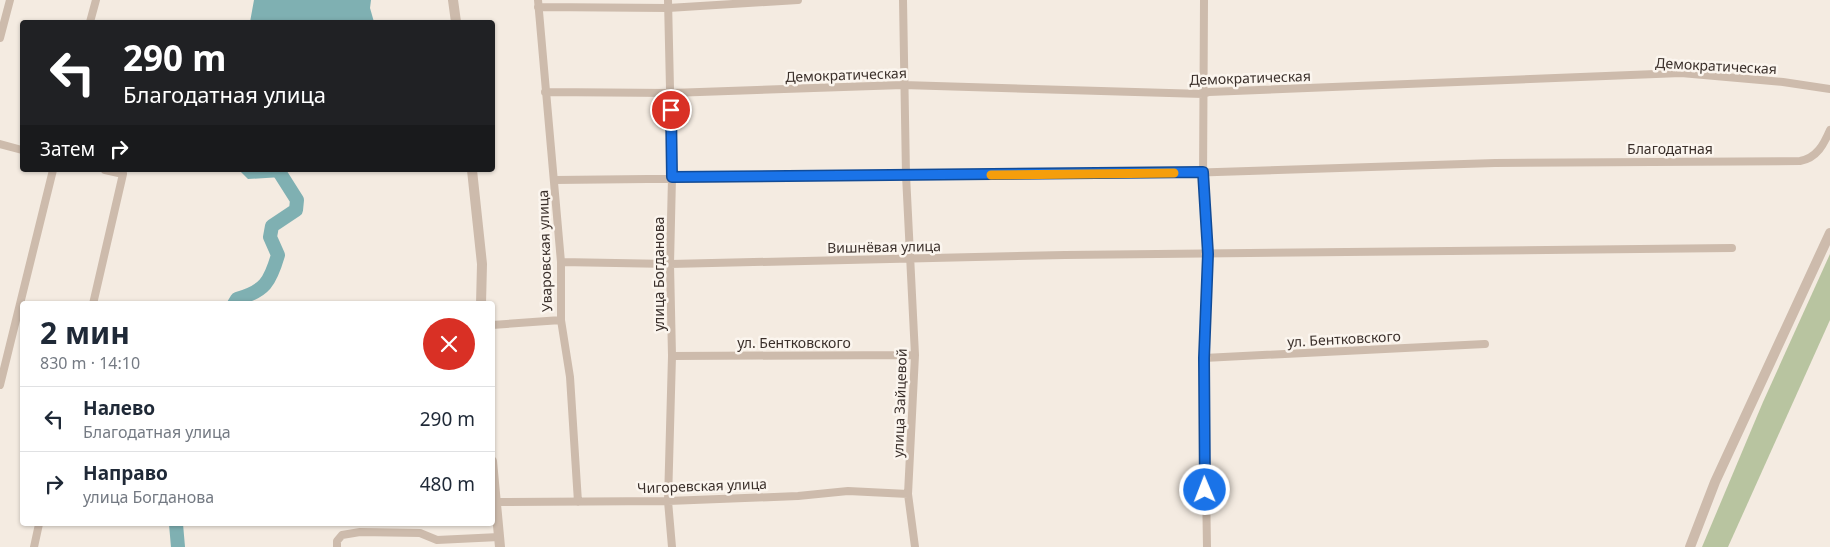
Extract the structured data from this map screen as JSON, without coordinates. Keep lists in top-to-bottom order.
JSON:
{
  "streets": {
    "street": [
      "Демократическая",
      "Благодатная",
      "Вишнёвая улица",
      "Уваровская улица",
      "улица Богданова",
      "ул. Бентковского",
      "улица Зайцевой",
      "Чигоревская улица"
    ]
  },
  "crossings": [
    ["Демократическая", "Уваровская улица"],
    ["Демократическая", "улица Богданова"],
    ["Демократическая", "улица Зайцевой"],
    ["Благодатная", "Уваровская улица"],
    ["Благодатная", "улица Богданова"],
    ["Благодатная", "улица Зайцевой"],
    ["Вишнёвая улица", "Уваровская улица"],
    ["Вишнёвая улица", "улица Богданова"],
    ["Вишнёвая улица", "улица Зайцевой"],
    ["Уваровская улица", "Чигоревская улица"],
    ["улица Богданова", "ул. Бентковского"],
    ["улица Богданова", "Чигоревская улица"],
    ["ул. Бентковского", "улица Зайцевой"],
    ["улица Зайцевой", "Чигоревская улица"]
  ],
  "page": {
    "turn": ["290 m", "Благодатная улица"],
    "then": "Затем",
    "heading": ["2 мин", "830 m · 14:10"],
    "list": [
      {
        "name": "Налево",
        "note": "Благодатная улица",
        "value": "290 m"
      },
      {
        "name": "Направо",
        "note": "улица Богданова",
        "value": "480 m"
      }
    ]
  }
}
